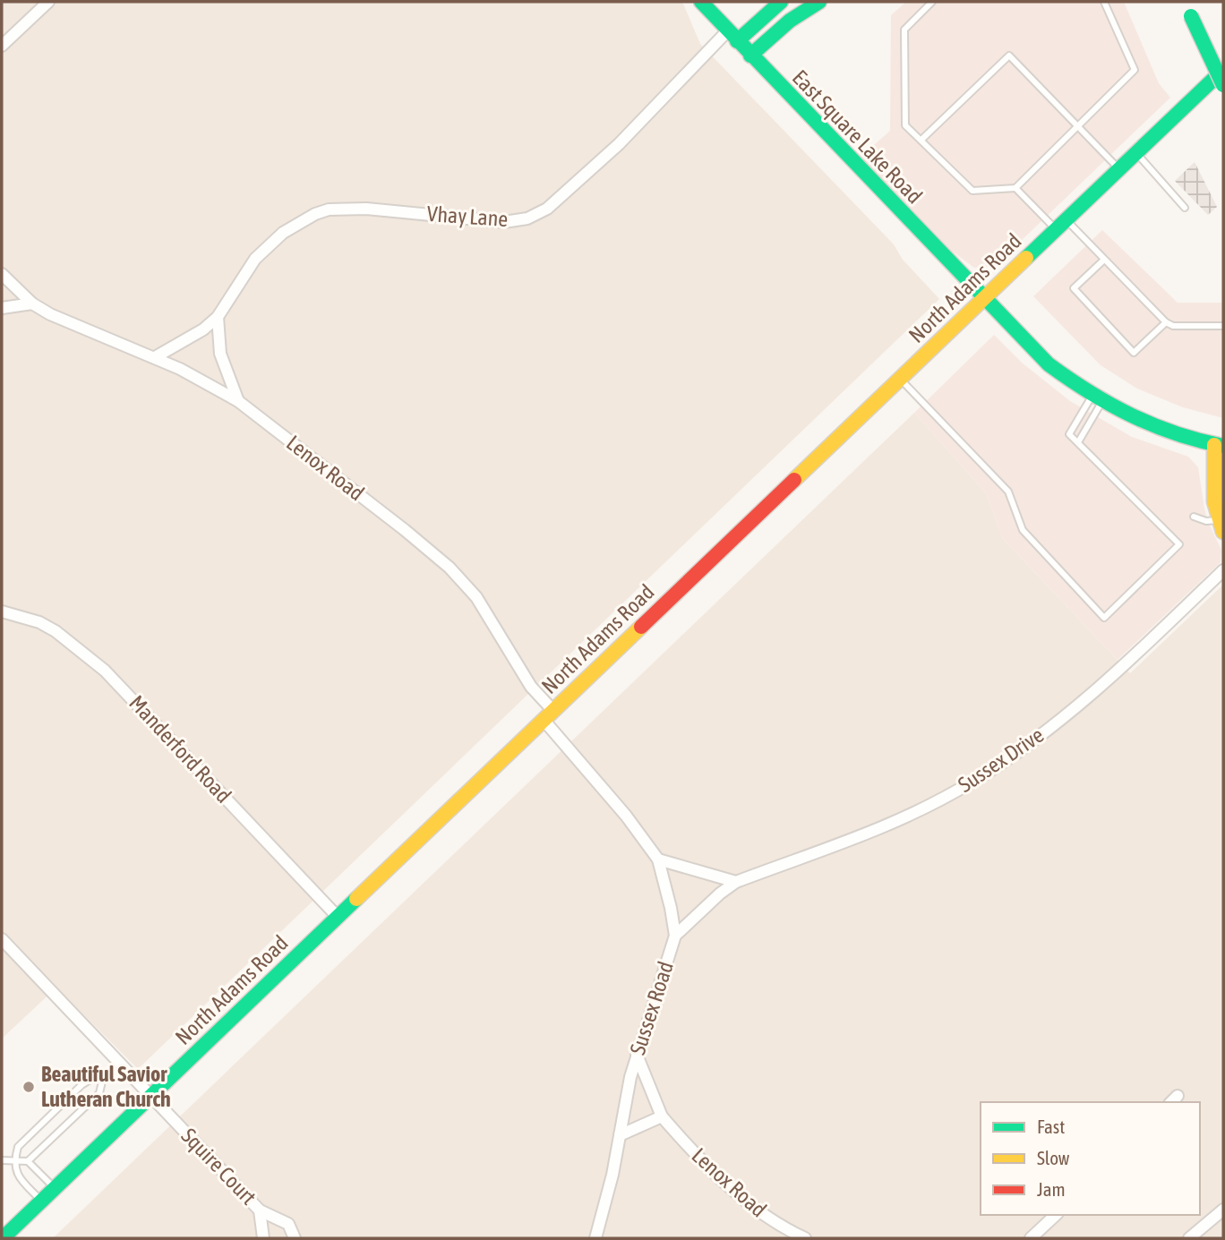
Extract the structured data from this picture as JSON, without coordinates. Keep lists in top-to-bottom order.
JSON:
{
  "streets": {
    "main road": ["East Square Lake Road", "North Adams Road"],
    "street": [
      "Vhay Lane",
      "Lenox Road",
      "Manderford Road",
      "Sussex Drive",
      "Sussex Road",
      "Squire Court"
    ]
  },
  "crossings": [
    ["East Square Lake Road", "Vhay Lane"],
    ["East Square Lake Road", "North Adams Road"],
    ["Vhay Lane", "Lenox Road"],
    ["North Adams Road", "Lenox Road"],
    ["North Adams Road", "Manderford Road"],
    ["North Adams Road", "Squire Court"],
    ["Lenox Road", "Sussex Road"],
    ["Sussex Drive", "Sussex Road"]
  ],
  "places": ["Beautiful Savior Lutheran Church"],
  "legend": ["Fast", "Slow", "Jam"]
}
